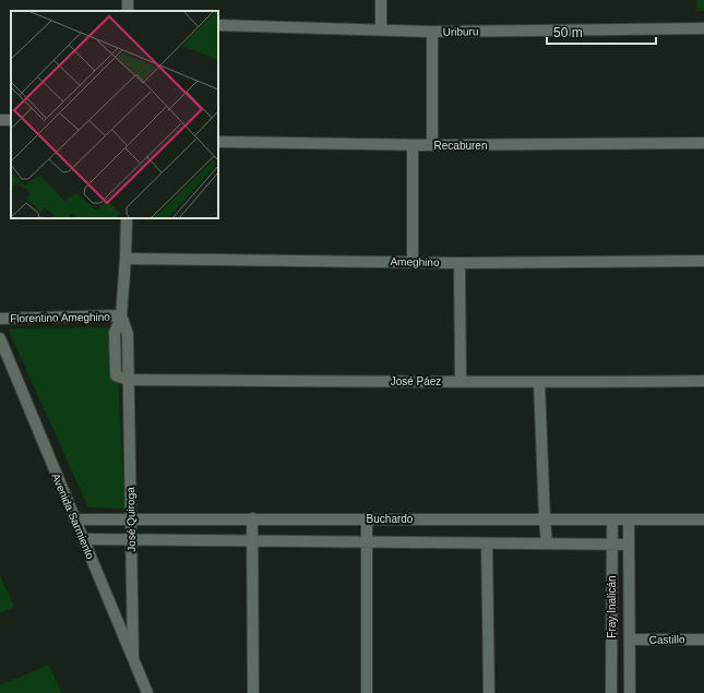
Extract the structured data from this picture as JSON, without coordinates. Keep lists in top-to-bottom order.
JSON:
{
  "streets": {
    "street": [
      "Uriburu",
      "Recaburen",
      "Ameghino",
      "Florentino Ameghino",
      "José Páez",
      "Avenida Sarmiento",
      "Buchardo",
      "José Quiroga",
      "Fray Inalicán",
      "Castillo"
    ]
  },
  "crossings": [
    ["José Páez", "José Quiroga"],
    ["Avenida Sarmiento", "Buchardo"],
    ["Avenida Sarmiento", "José Quiroga"],
    ["Buchardo", "José Quiroga"],
    ["Buchardo", "Fray Inalicán"],
    ["Fray Inalicán", "Castillo"]
  ],
  "scale_bar": "50 m"
}
